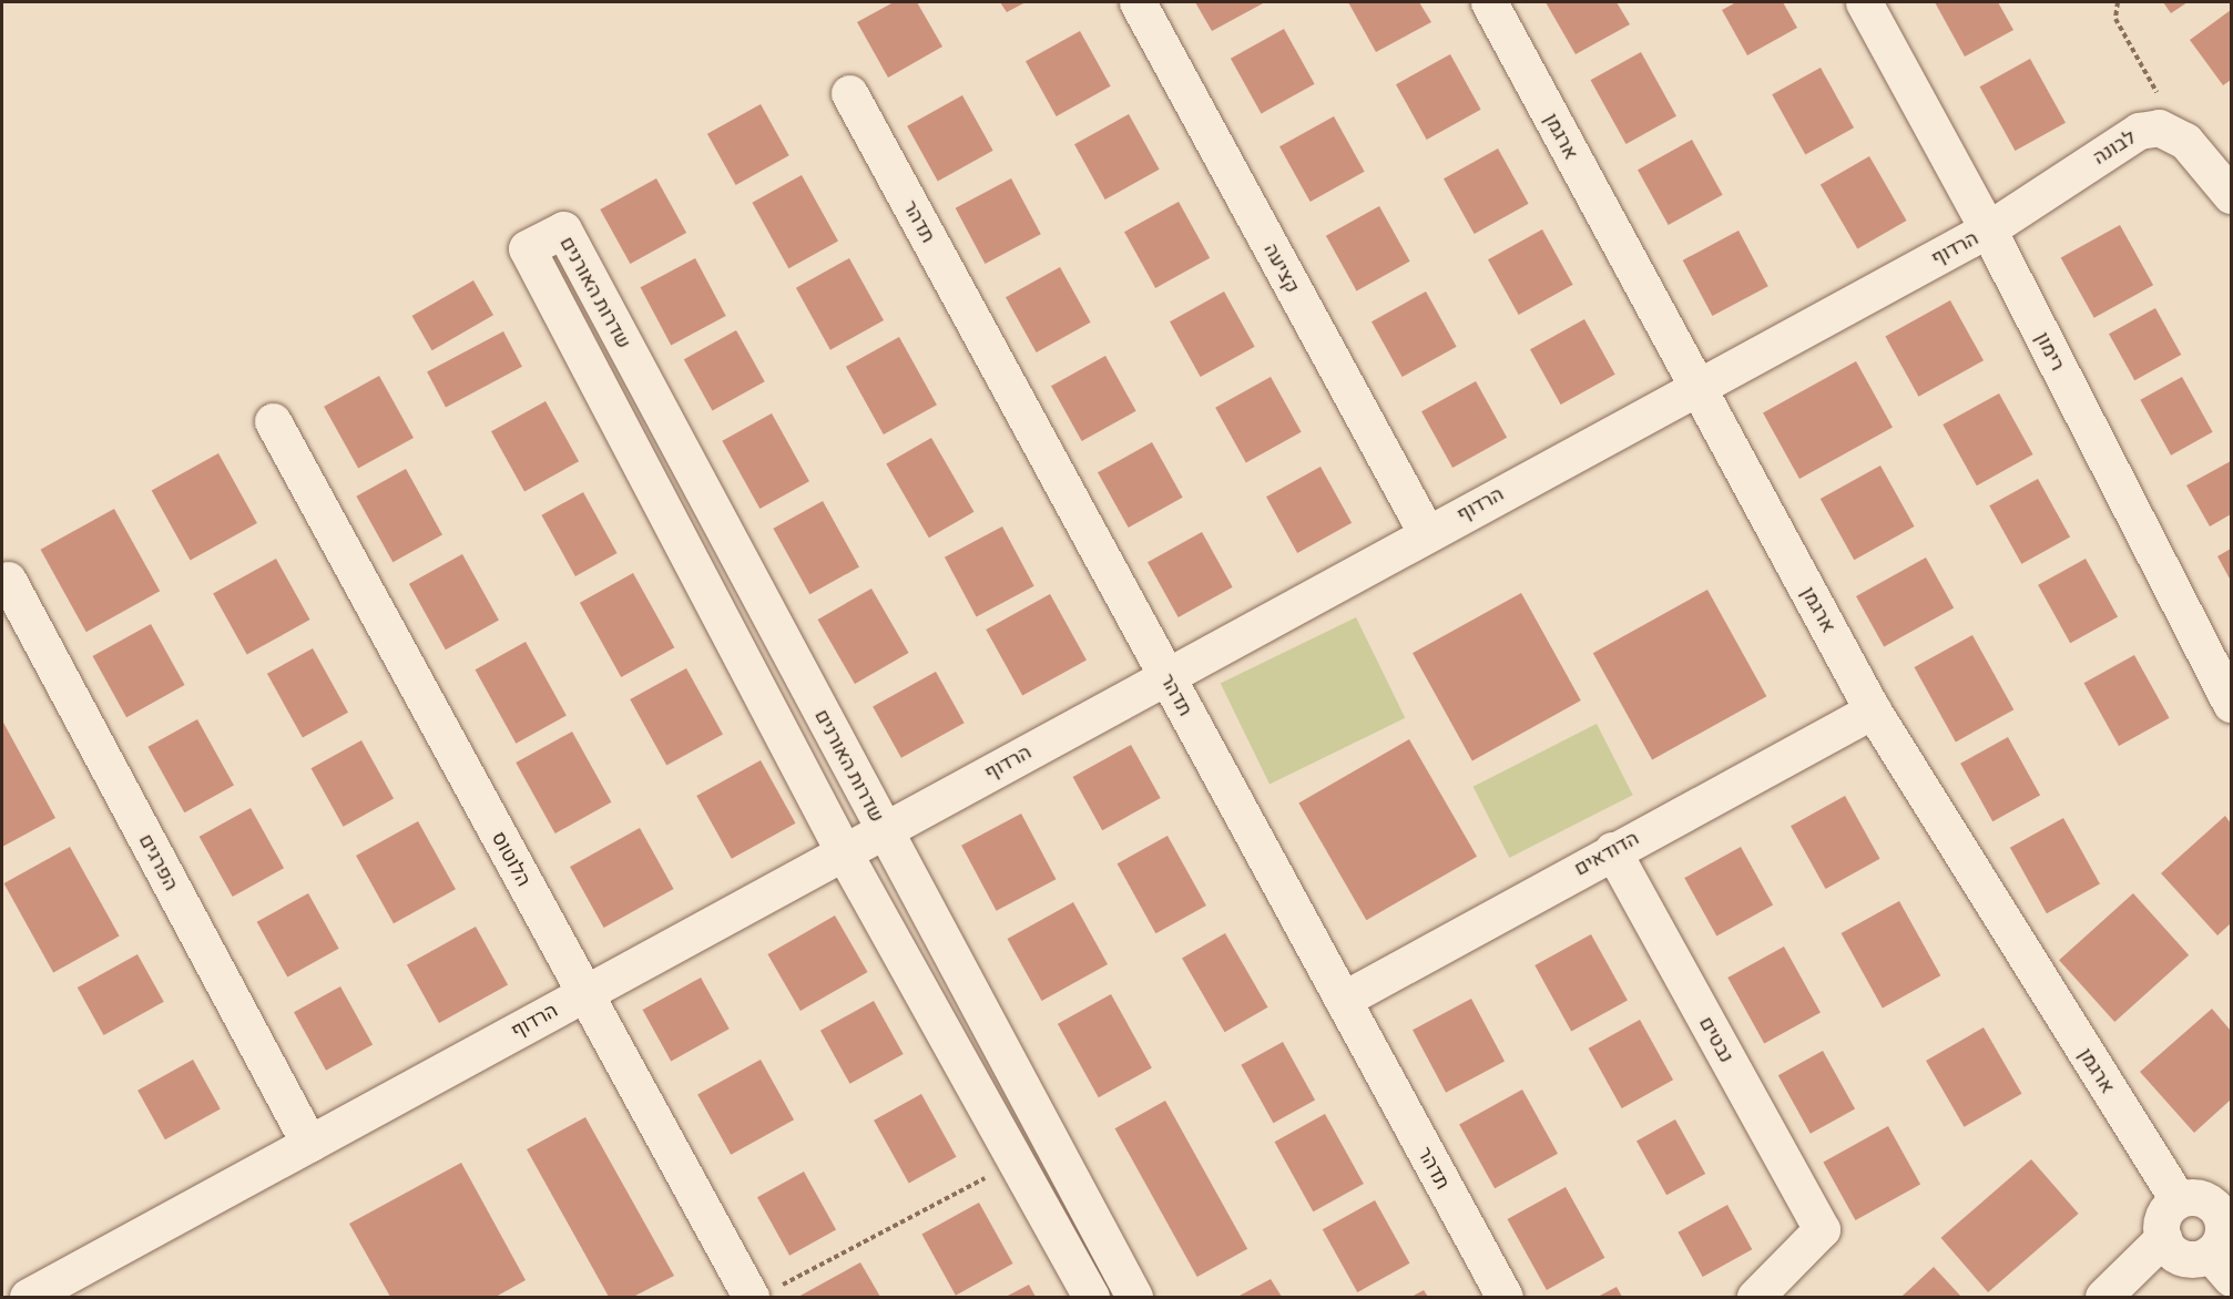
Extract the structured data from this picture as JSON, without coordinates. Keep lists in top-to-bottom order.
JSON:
{
  "streets": {
    "street": [
      "ארגמן",
      "לבונה",
      "תדהר",
      "הרדוף",
      "קציעה",
      "שדרות האורנים",
      "רימון",
      "הדודאים",
      "הלוטוס",
      "הפרגים",
      "נבטים"
    ]
  },
  "crossings": [
    ["ארגמן", "הרדוף"],
    ["ארגמן", "הדודאים"],
    ["לבונה", "הרדוף"],
    ["לבונה", "רימון"],
    ["תדהר", "הרדוף"],
    ["תדהר", "הדודאים"],
    ["הרדוף", "קציעה"],
    ["הרדוף", "שדרות האורנים"],
    ["הרדוף", "רימון"],
    ["הרדוף", "הלוטוס"],
    ["הרדוף", "הפרגים"],
    ["הדודאים", "נבטים"]
  ]
}
